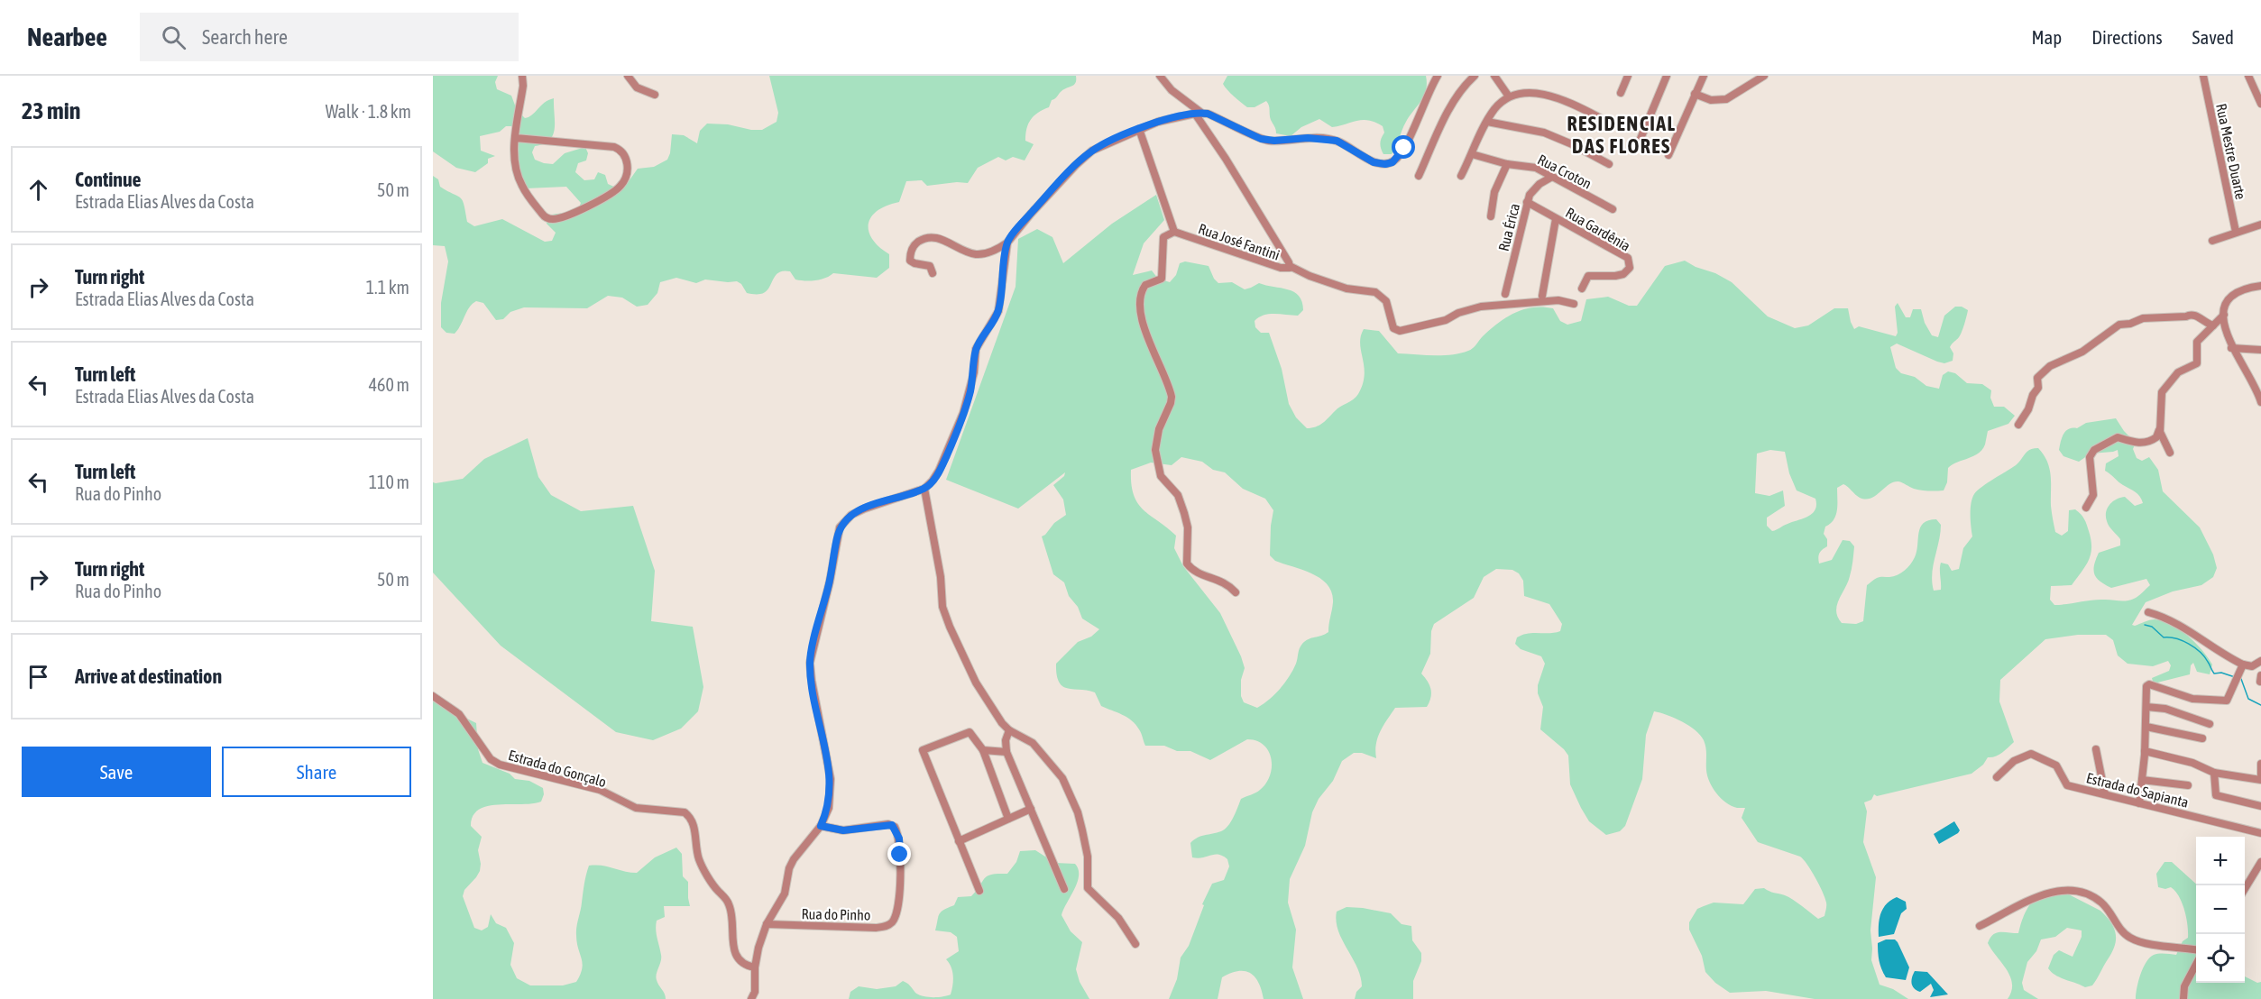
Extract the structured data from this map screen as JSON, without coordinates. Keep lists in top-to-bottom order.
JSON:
{
  "streets": {
    "street": [
      "Rua Mestre Duarte",
      "Rua Croton",
      "Rua Érica",
      "Rua Gardênia",
      "Rua José Fantini",
      "Estrada do Gonçalo",
      "Estrada do Sapianta",
      "Rua do Pinho"
    ]
  },
  "crossings": [
    ["Rua Croton", "Rua Érica"],
    ["Rua Érica", "Rua Gardênia"]
  ],
  "districts": ["RESIDENCIAL DAS FLORES"],
  "page": {
    "header": "Nearbee",
    "search": "Search here",
    "nav": ["Map", "Directions", "Saved"],
    "heading": ["23 min", "Walk · 1.8 km"],
    "list": [
      ["Continue", "Estrada Elias Alves da Costa", "50 m"],
      ["Turn right", "Estrada Elias Alves da Costa", "1.1 km"],
      ["Turn left", "Estrada Elias Alves da Costa", "460 m"],
      ["Turn left", "Rua do Pinho", "110 m"],
      ["Turn right", "Rua do Pinho", "50 m"],
      "Arrive at destination"
    ],
    "buttons": ["Save", "Share"],
    "map_buttons": ["+", "−"]
  }
}
